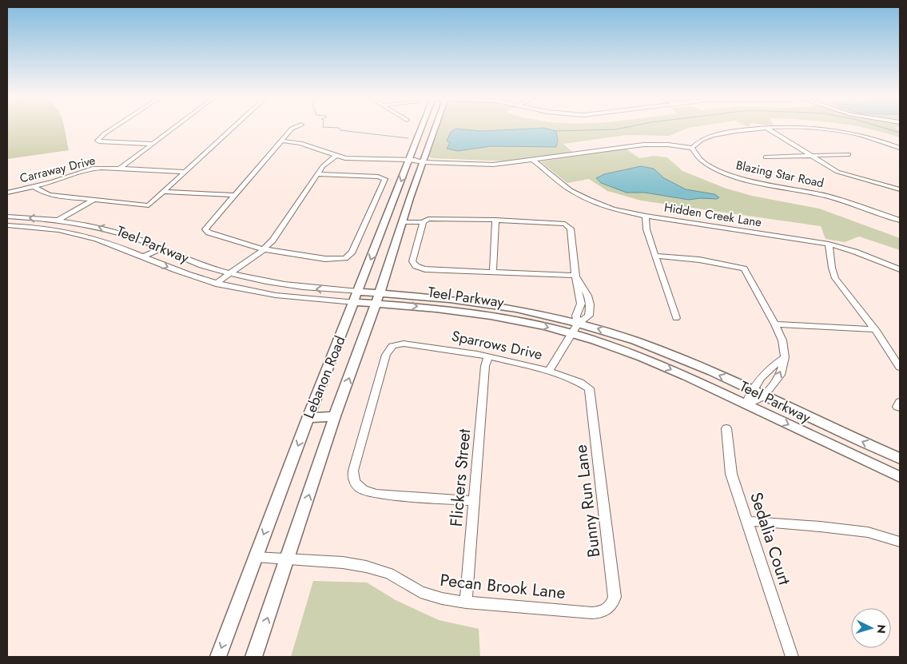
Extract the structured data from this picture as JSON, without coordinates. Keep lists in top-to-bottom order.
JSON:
{
  "streets": {
    "main road": ["Teel Parkway", "Lebanon Road"],
    "street": [
      "Carraway Drive",
      "Blazing Star Road",
      "Hidden Creek Lane",
      "Sparrows Drive",
      "Flickers Street",
      "Bunny Run Lane",
      "Sedalia Court",
      "Pecan Brook Lane"
    ]
  },
  "crossings": [
    ["Teel Parkway", "Lebanon Road"],
    ["Sparrows Drive", "Flickers Street"],
    ["Sparrows Drive", "Bunny Run Lane"],
    ["Lebanon Road", "Pecan Brook Lane"],
    ["Flickers Street", "Pecan Brook Lane"],
    ["Bunny Run Lane", "Pecan Brook Lane"]
  ],
  "north": "right"
}
